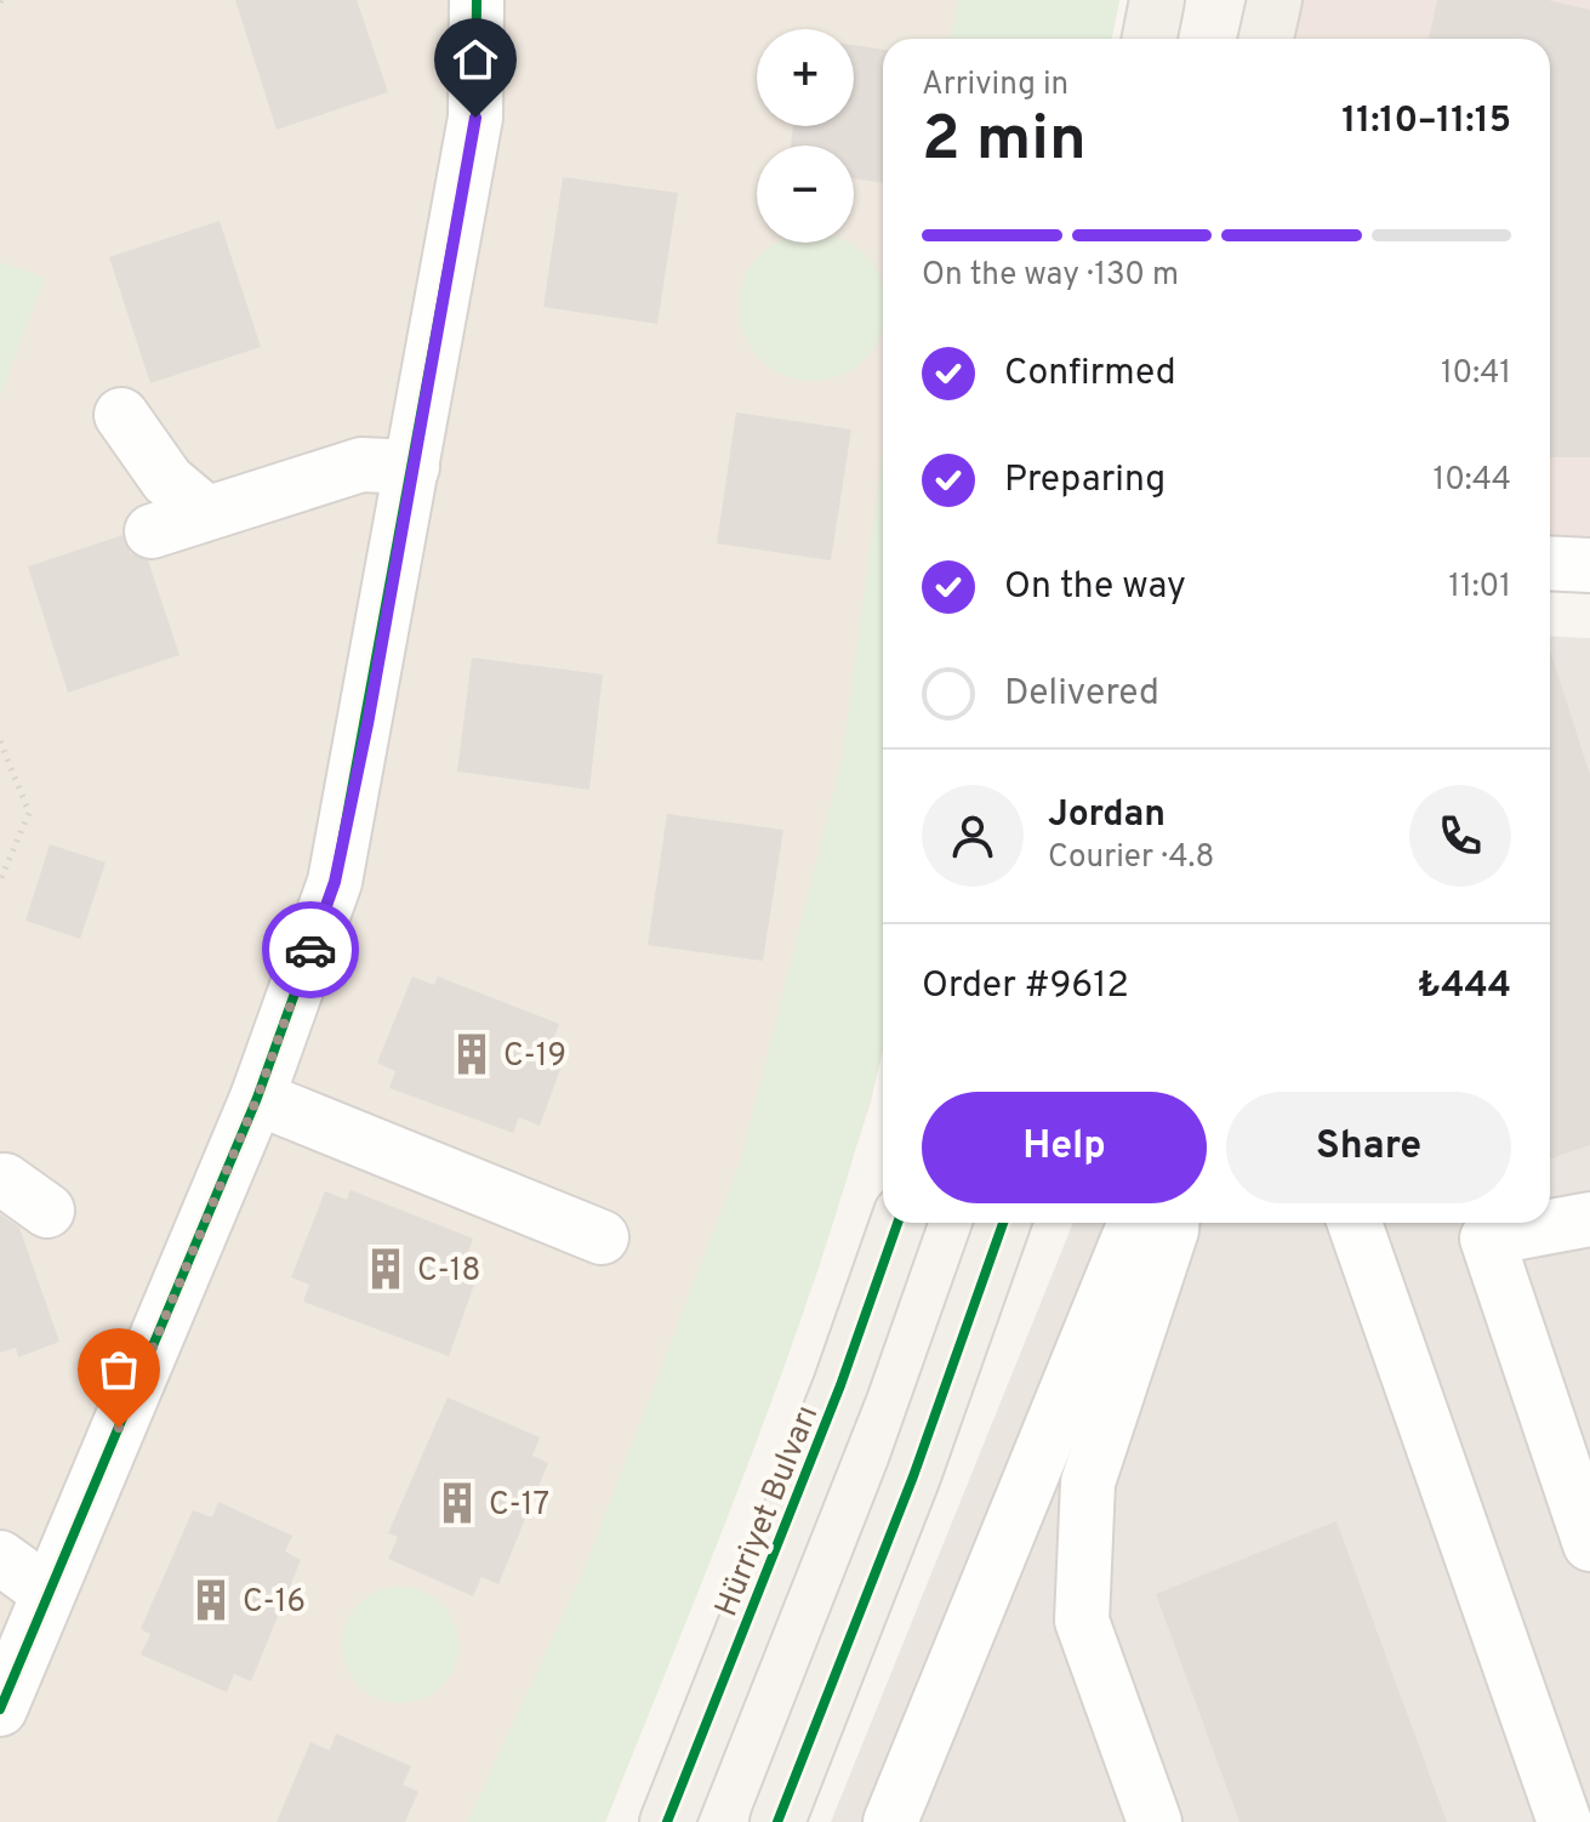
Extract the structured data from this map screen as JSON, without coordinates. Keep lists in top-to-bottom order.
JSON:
{
  "streets": {
    "main road": ["Hürriyet Bulvarı"]
  },
  "places": {
    "building": [
      "C-19",
      "C-18",
      "C-17",
      "C-16"
    ]
  },
  "page": {
    "map_buttons": ["+", "−"],
    "heading": ["2 min", "Arriving in", "11:10–11:15"],
    "panel": [
      "Jordan",
      "Courier · 4.8",
      "Order #9612",
      "₺444"
    ],
    "bar": "On the way · 130 m",
    "list": [
      ["Confirmed", "10:41"],
      ["Preparing", "10:44"],
      ["On the way", "11:01"],
      "Delivered"
    ],
    "buttons": ["Help", "Share"]
  }
}
